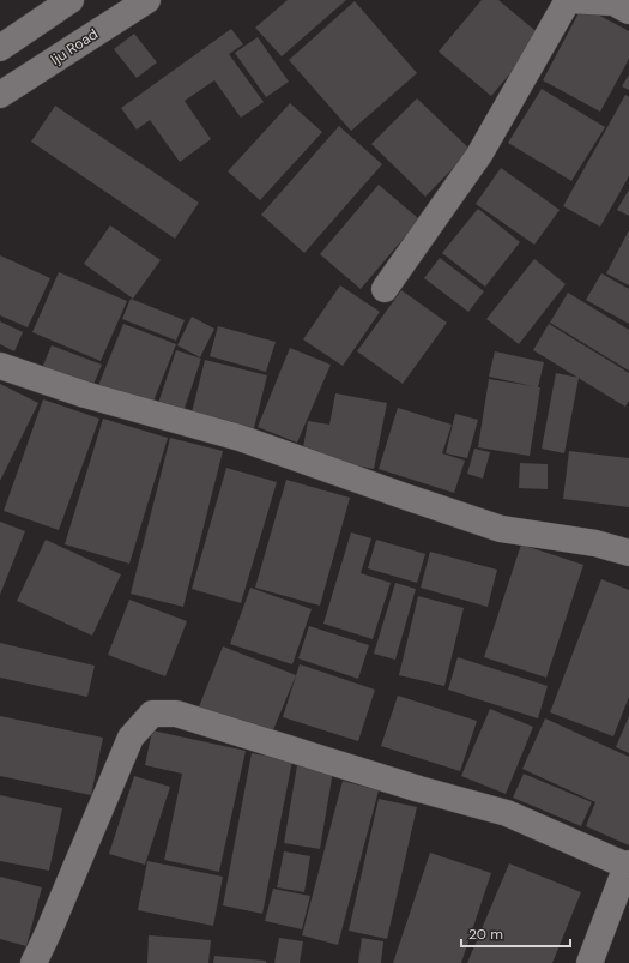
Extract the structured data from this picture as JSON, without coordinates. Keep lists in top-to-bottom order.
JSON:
{
  "streets": {
    "street": ["Iju Road"]
  },
  "scale_bar": "20 m"
}
